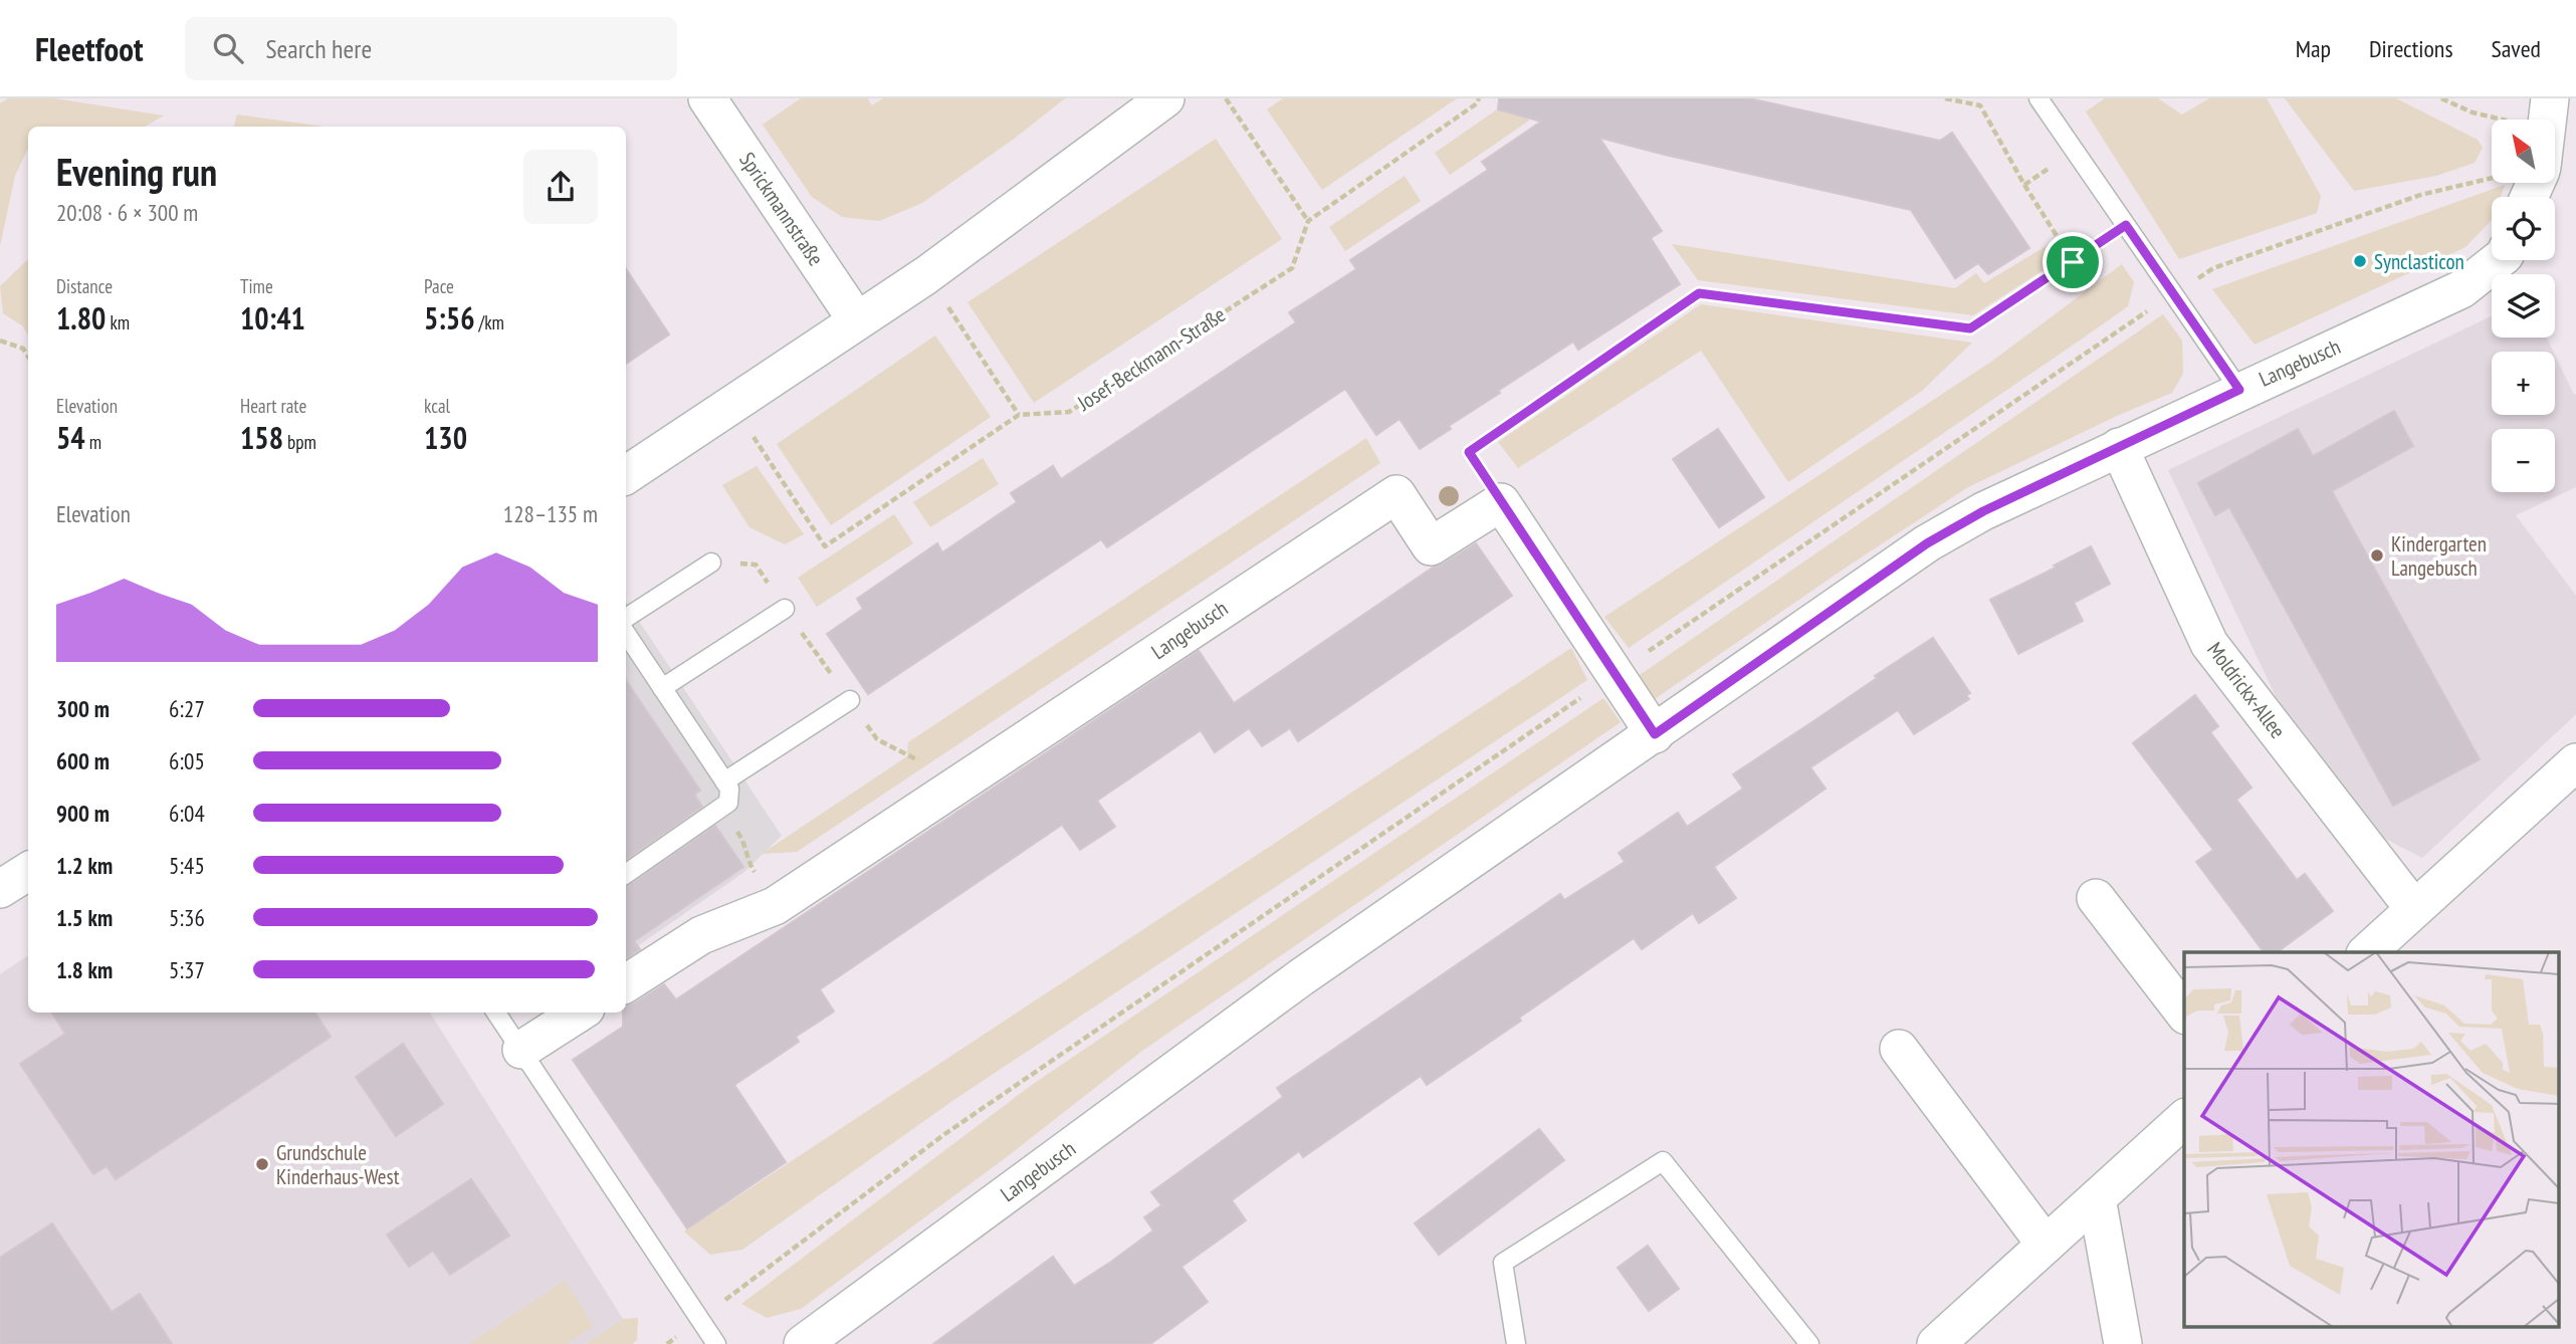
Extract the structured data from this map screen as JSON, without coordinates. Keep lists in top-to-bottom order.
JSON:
{
  "streets": {
    "street": ["Sprickmannstraße", "Langebusch", "Moldrickx-Allee"],
    "path": ["Josef-Beckmann-Straße"]
  },
  "crossings": [
    ["Langebusch", "Moldrickx-Allee"]
  ],
  "places": ["Synclasticon", "Kindergarten Langebusch", "Grundschule Kinderhaus-West"],
  "north": "top left",
  "page": {
    "header": "Fleetfoot",
    "search": "Search here",
    "nav": ["Map", "Directions", "Saved"],
    "map_buttons": ["+", "−"],
    "heading": ["Evening run", "20:08 · 6 × 300 m"],
    "stats": [
      ["Distance", "1.80 km"],
      ["Time", "10:41"],
      ["Pace", "5:56 /km"],
      ["Elevation", "54 m"],
      ["Heart rate", "158 bpm"],
      ["kcal", "130"]
    ],
    "chart": ["Elevation", "128–135 m"],
    "list": [
      {
        "name": "300 m",
        "note": "6:27"
      },
      {
        "name": "600 m",
        "note": "6:05"
      },
      {
        "name": "900 m",
        "note": "6:04"
      },
      {
        "name": "1.2 km",
        "note": "5:45"
      },
      {
        "name": "1.5 km",
        "note": "5:36"
      },
      {
        "name": "1.8 km",
        "note": "5:37"
      }
    ]
  }
}
